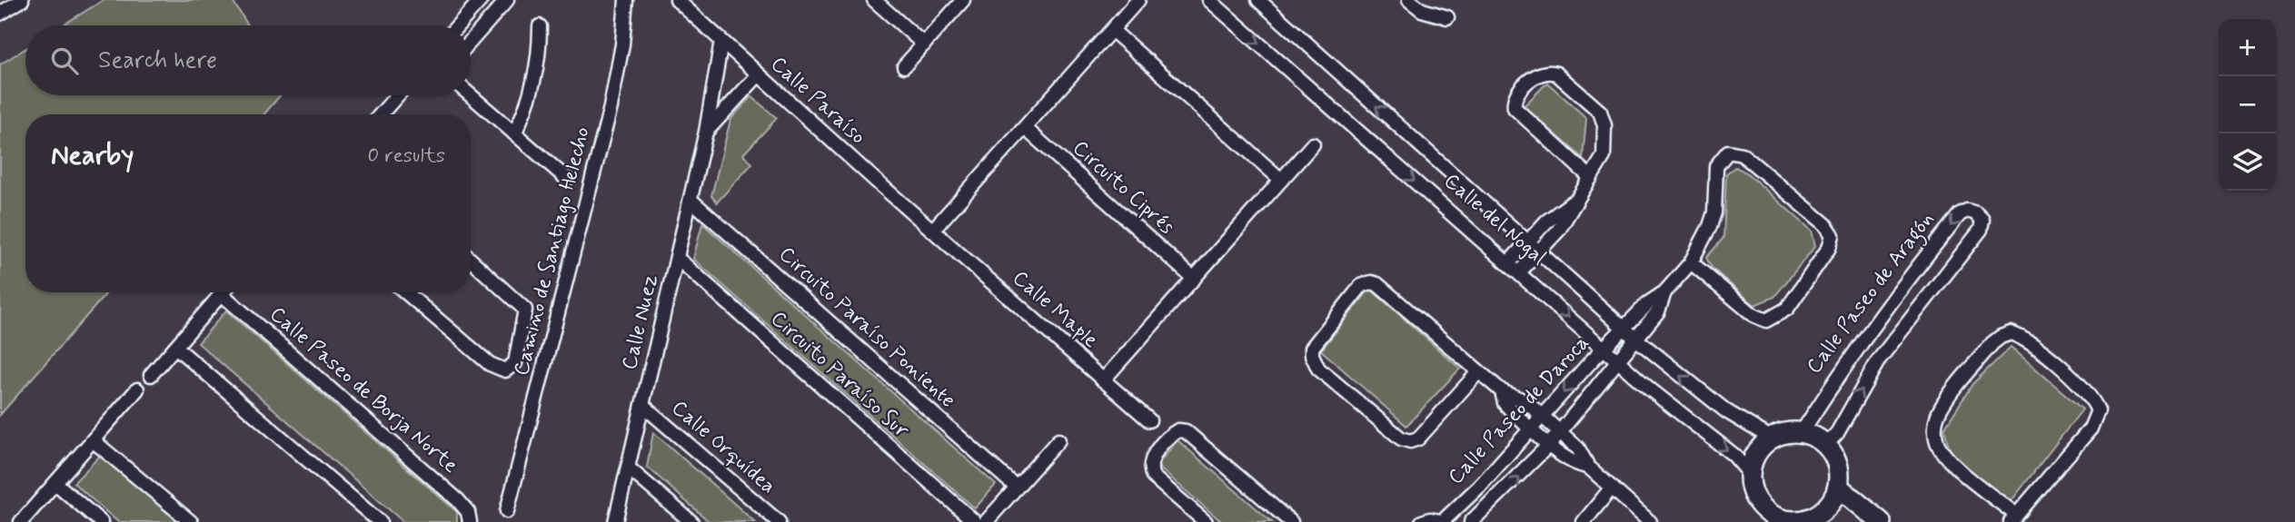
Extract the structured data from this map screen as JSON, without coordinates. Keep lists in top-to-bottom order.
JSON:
{
  "streets": {
    "street": [
      "Calle Paraíso",
      "Circuito Ciprés",
      "Calle del Nogal",
      "Camino de Santiago Helecho",
      "Calle Paseo de Aragón",
      "Calle Maple",
      "Calle Nuez",
      "Circuito Paraíso Poniente",
      "Circuito Paraíso Sur",
      "Calle Paseo de Borja Norte",
      "Calle Paseo de Daroca",
      "Calle Orquídea"
    ]
  },
  "crossings": [
    ["Calle Paraíso", "Calle Maple"],
    ["Calle Paraíso", "Calle Nuez"],
    ["Calle del Nogal", "Calle Paseo de Aragón"],
    ["Calle del Nogal", "Calle Paseo de Daroca"],
    ["Calle Nuez", "Circuito Paraíso Poniente"],
    ["Calle Nuez", "Circuito Paraíso Sur"],
    ["Calle Nuez", "Calle Orquídea"]
  ],
  "page": {
    "map_buttons": ["+", "−"],
    "search": "Search here",
    "heading": ["Nearby", "0 results"]
  }
}
